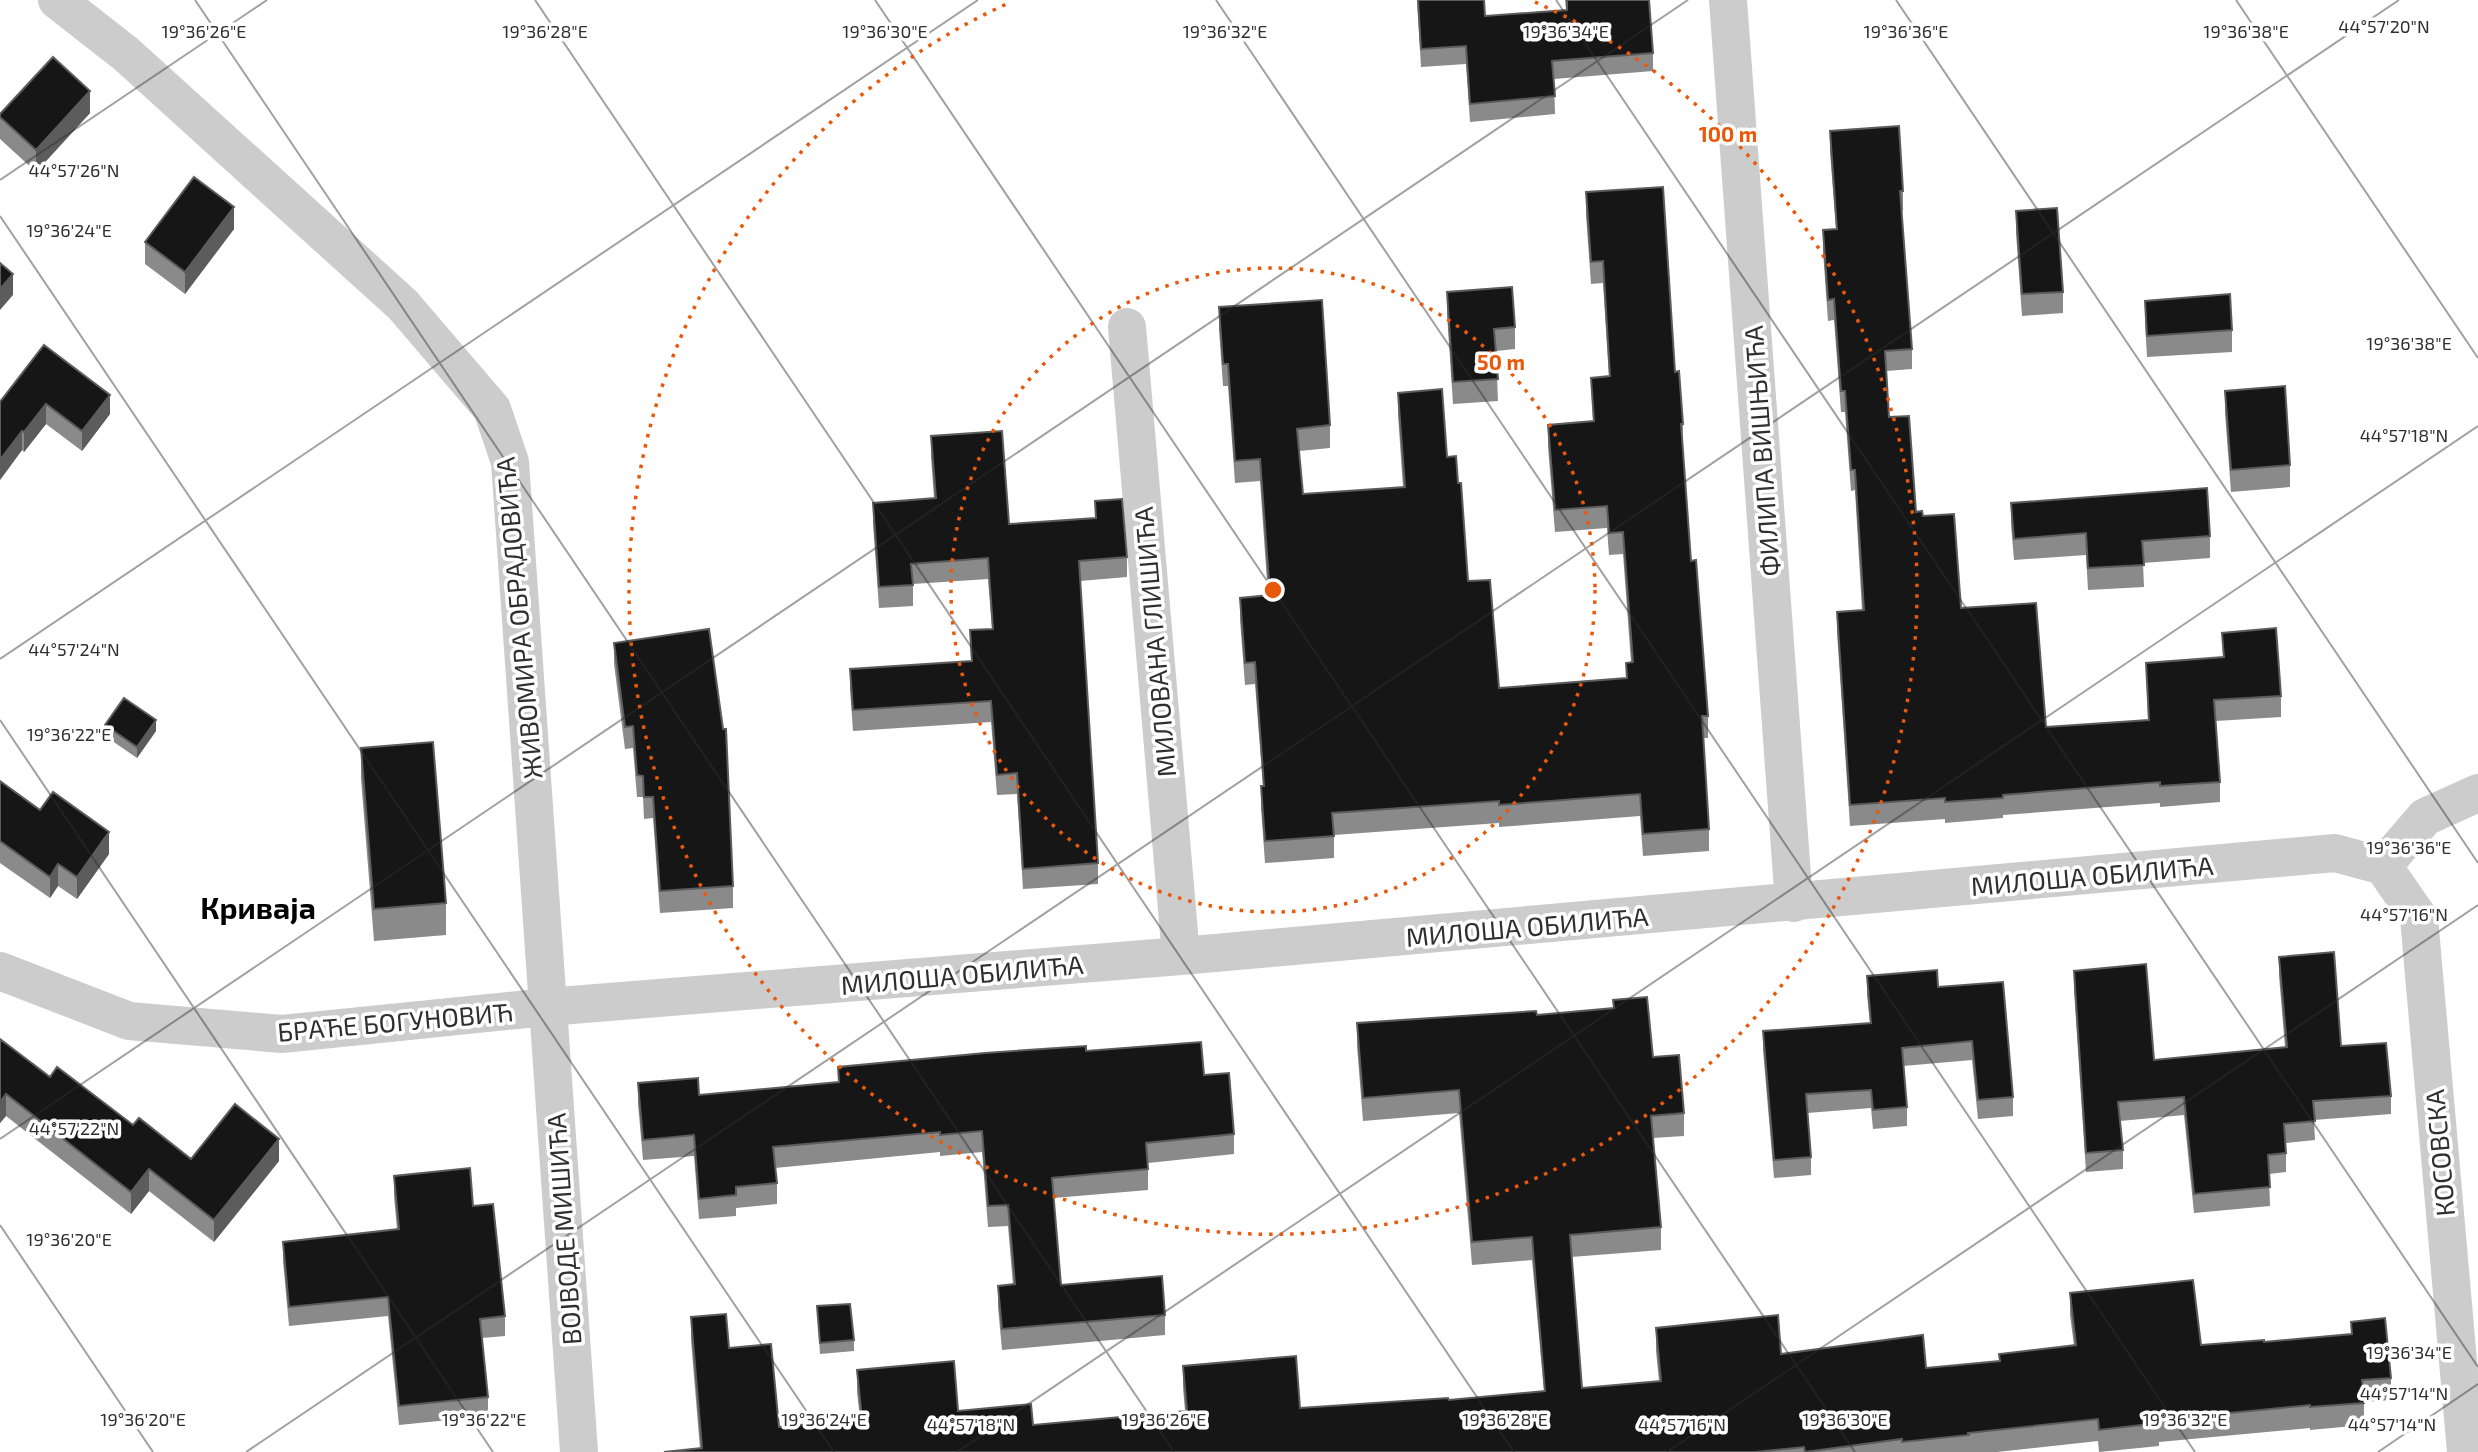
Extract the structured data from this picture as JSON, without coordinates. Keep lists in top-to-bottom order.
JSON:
{
  "streets": {
    "street": [
      "ФИЛИПА ВИШЊИЋА",
      "ЖИВОМИРА ОБРАДОВИЋА",
      "МИЛОВАНА ГЛИШИЋА",
      "МИЛОША ОБИЛИЋА",
      "БРАЋЕ БОГУНОВИЋ",
      "КОСОВСКА",
      "ВОЈВОДЕ МИШИЋА"
    ]
  },
  "crossings": [
    ["ФИЛИПА ВИШЊИЋА", "МИЛОША ОБИЛИЋА"],
    ["ЖИВОМИРА ОБРАДОВИЋА", "МИЛОША ОБИЛИЋА"],
    ["ЖИВОМИРА ОБРАДОВИЋА", "БРАЋЕ БОГУНОВИЋ"],
    ["ЖИВОМИРА ОБРАДОВИЋА", "ВОЈВОДЕ МИШИЋА"],
    ["МИЛОВАНА ГЛИШИЋА", "МИЛОША ОБИЛИЋА"],
    ["МИЛОША ОБИЛИЋА", "БРАЋЕ БОГУНОВИЋ"],
    ["МИЛОША ОБИЛИЋА", "КОСОВСКА"],
    ["МИЛОША ОБИЛИЋА", "ВОЈВОДЕ МИШИЋА"],
    ["БРАЋЕ БОГУНОВИЋ", "ВОЈВОДЕ МИШИЋА"]
  ],
  "districts": ["Криваја"],
  "coordinates": [
    "44°57'20\"N",
    "19°36'26\"E",
    "19°36'28\"E",
    "19°36'30\"E",
    "19°36'32\"E",
    "19°36'34\"E",
    "19°36'36\"E",
    "19°36'38\"E",
    "44°57'26\"N",
    "19°36'24\"E",
    "44°57'18\"N",
    "44°57'24\"N",
    "19°36'22\"E",
    "44°57'16\"N",
    "44°57'22\"N",
    "19°36'20\"E",
    "44°57'14\"N"
  ],
  "rings": ["100 m", "50 m"]
}
